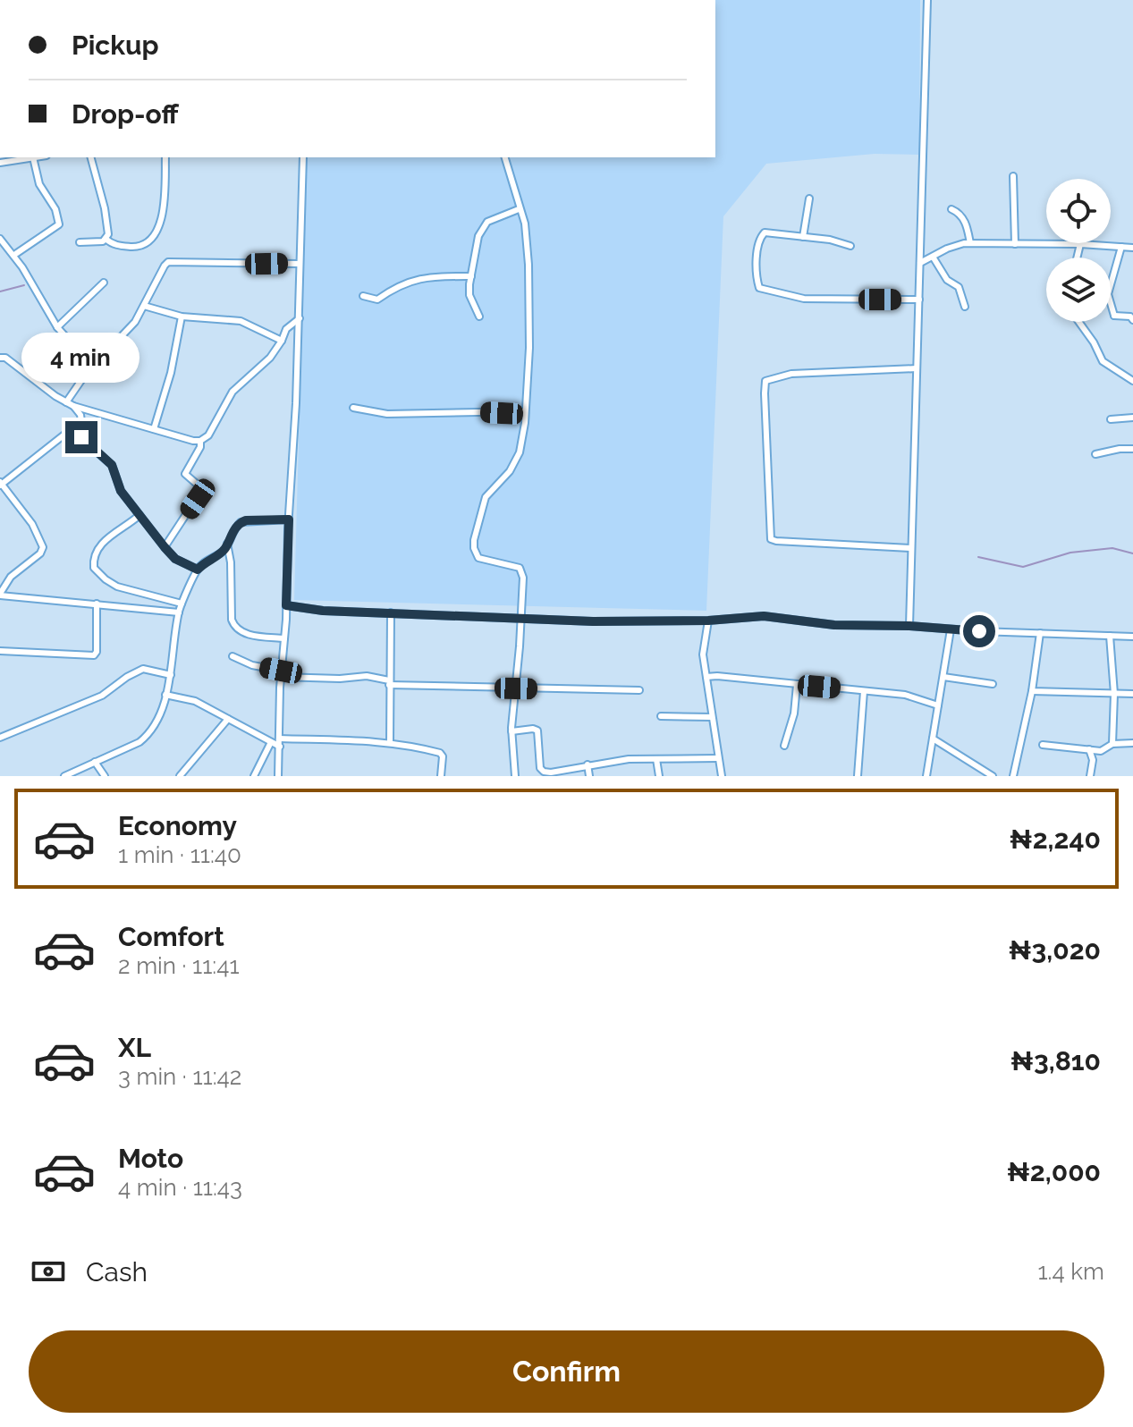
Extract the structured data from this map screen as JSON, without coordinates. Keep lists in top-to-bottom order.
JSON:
{
  "page": {
    "banner": ["Pickup", "Drop-off"],
    "bubble": "4 min",
    "list": [
      {
        "name": "Economy",
        "note": "1 min · 11:40",
        "value": "₦2,240"
      },
      {
        "name": "Comfort",
        "note": "2 min · 11:41",
        "value": "₦3,020"
      },
      {
        "name": "XL",
        "note": "3 min · 11:42",
        "value": "₦3,810"
      },
      {
        "name": "Moto",
        "note": "4 min · 11:43",
        "value": "₦2,000"
      }
    ],
    "pay": ["Cash", "1.4 km"],
    "buttons": "Confirm"
  }
}
